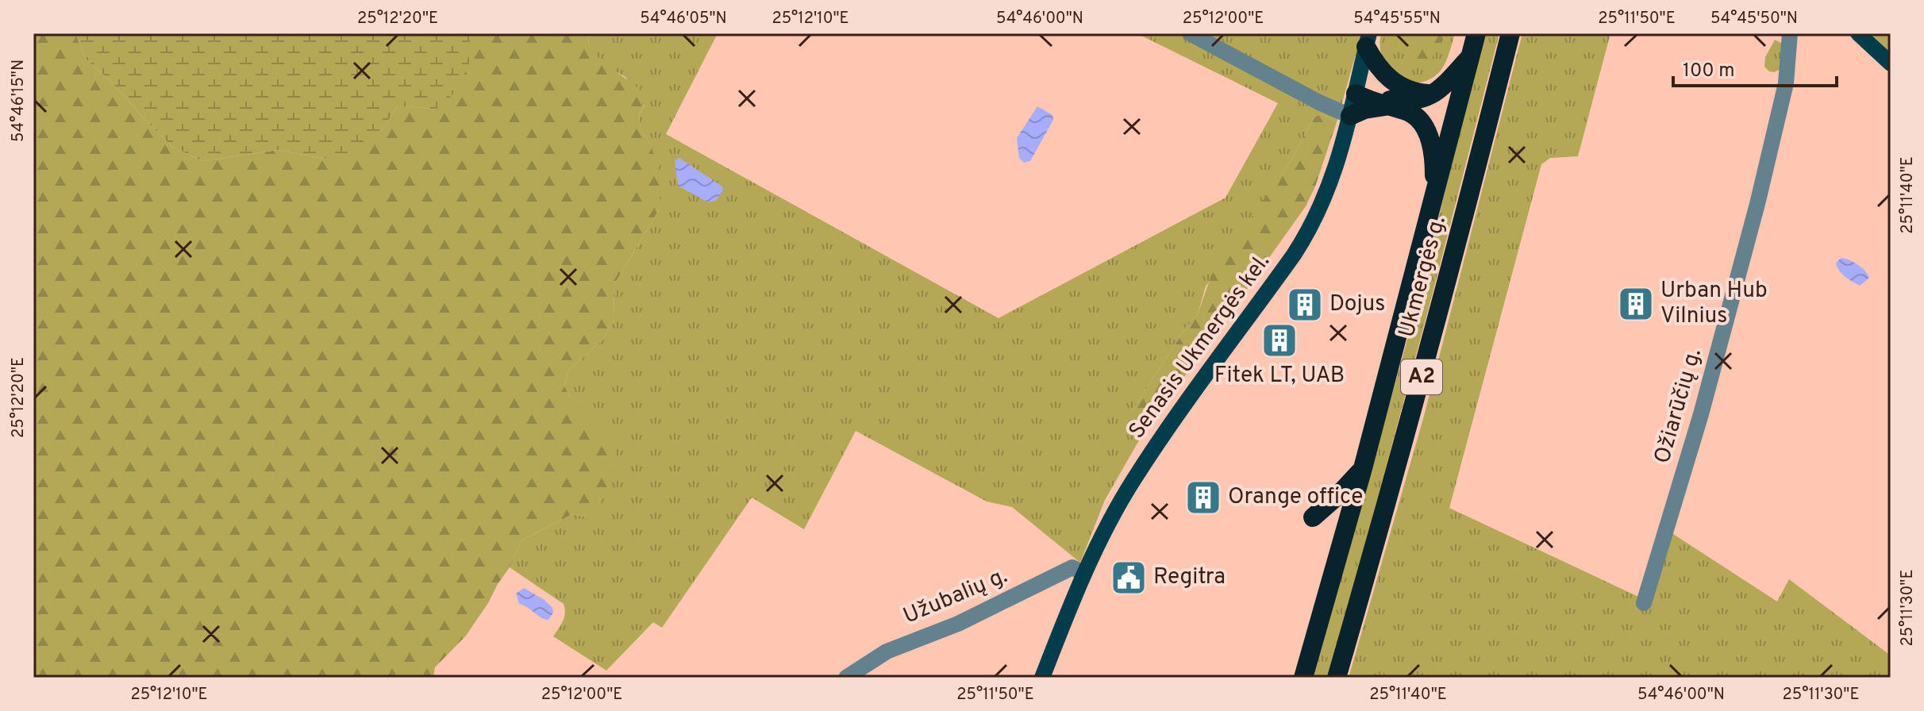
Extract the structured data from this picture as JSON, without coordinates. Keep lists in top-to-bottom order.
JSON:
{
  "streets": {
    "highway": ["Ukmergės g.", "A2"],
    "main road": ["Senasis Ukmergės kel."],
    "street": ["Ožiarūčių g.", "Užubalių g."]
  },
  "crossings": [
    ["Senasis Ukmergės kel.", "Užubalių g."]
  ],
  "places": {
    "building": [
      "Urban Hub Vilnius",
      "Dojus",
      "Fitek LT, UAB",
      "Orange office"
    ],
    "public building": ["Regitra"]
  },
  "scale_bar": "100 m",
  "coordinates": [
    "25°12'20\"E",
    "54°46'05\"N",
    "25°12'10\"E",
    "54°46'00\"N",
    "25°12'00\"E",
    "54°45'55\"N",
    "25°11'50\"E",
    "54°45'50\"N",
    "54°46'15\"N",
    "25°11'40\"E",
    "25°11'30\"E"
  ]
}
